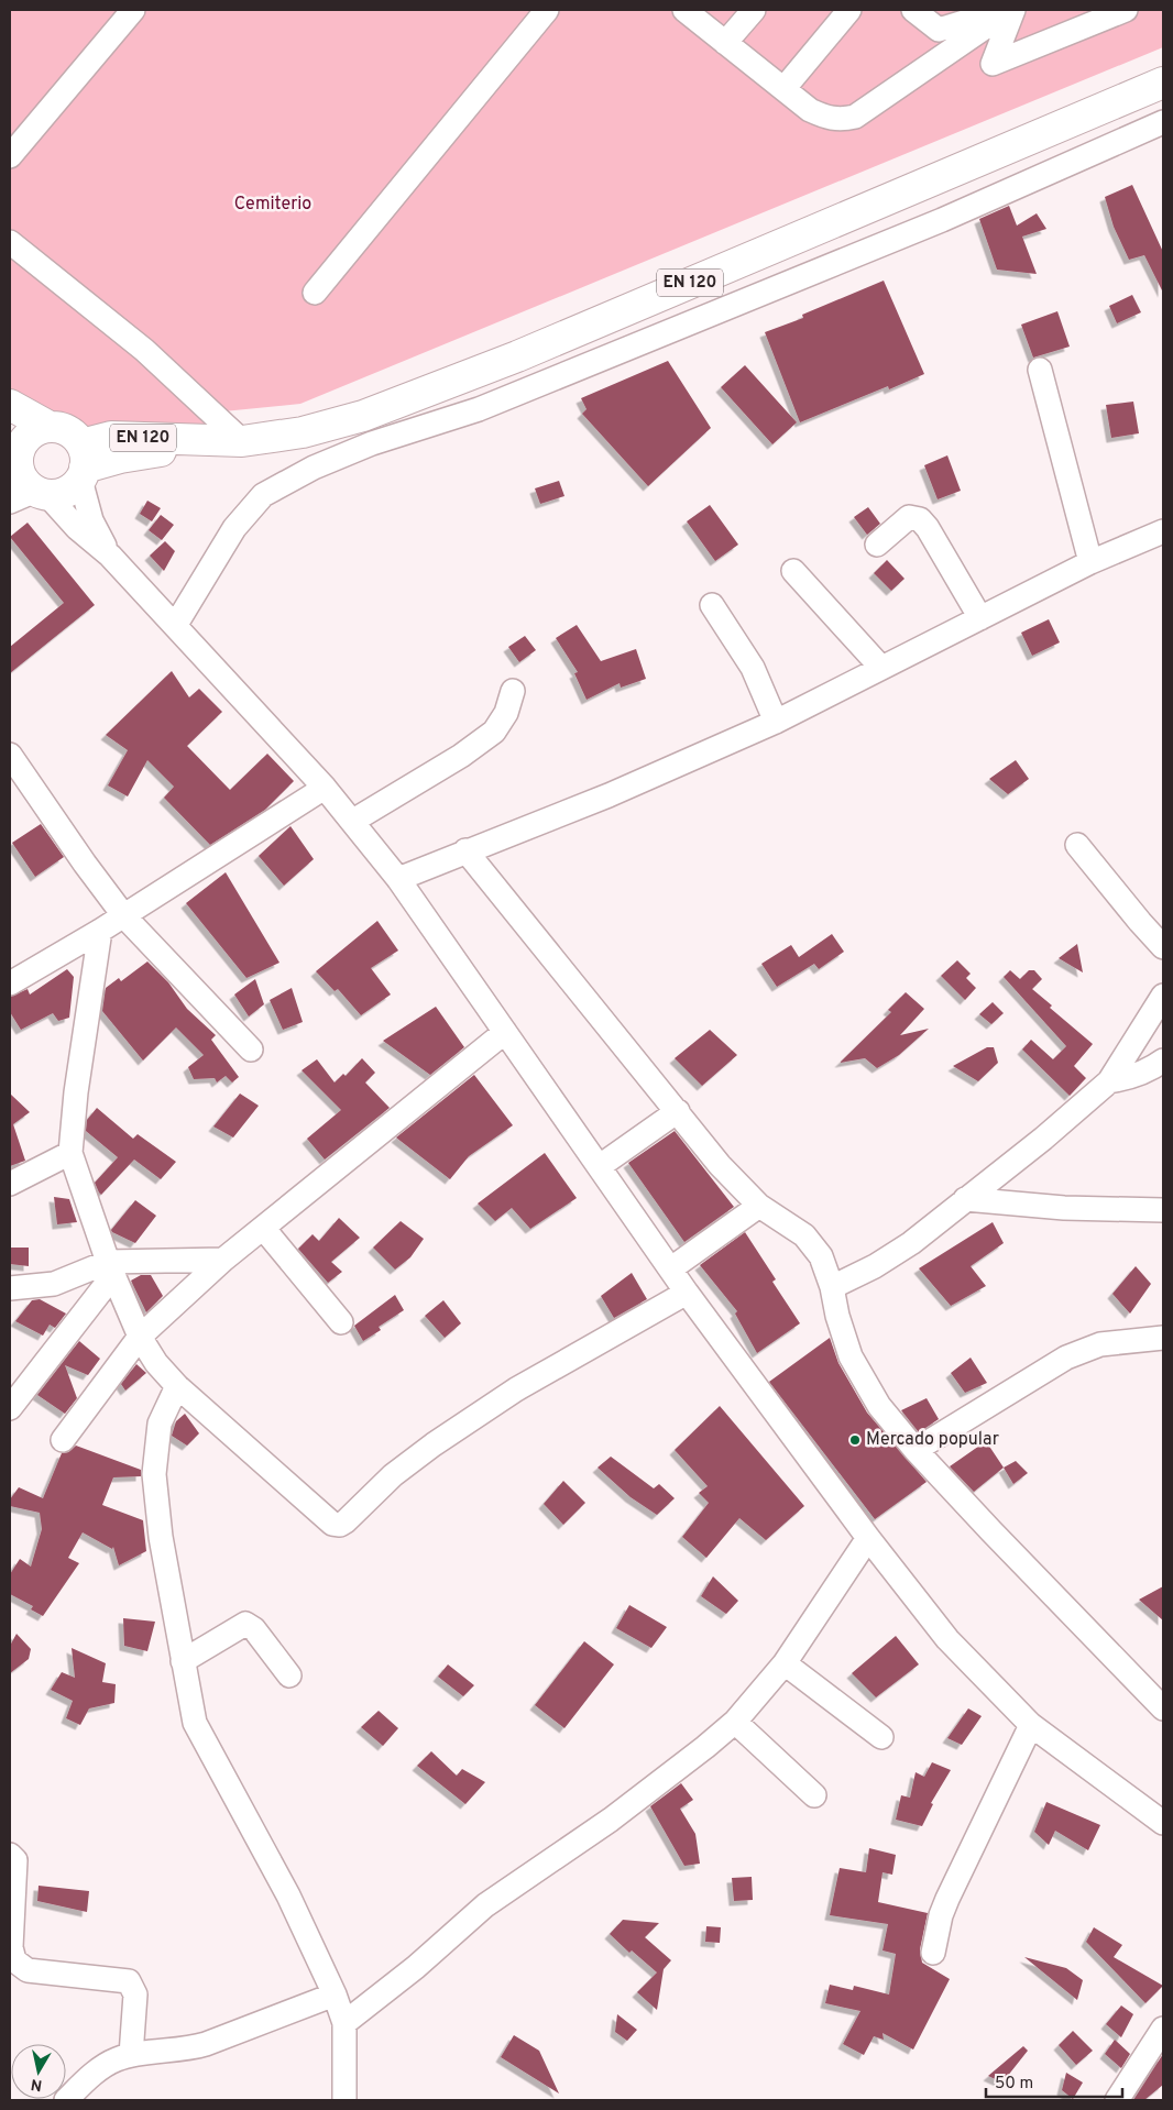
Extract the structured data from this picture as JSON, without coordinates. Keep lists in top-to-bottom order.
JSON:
{
  "streets": {
    "main road": ["EN 120"]
  },
  "parks": ["Cemiterio"],
  "places": ["Mercado popular"],
  "scale_bar": "50 m",
  "north": "bottom"
}
